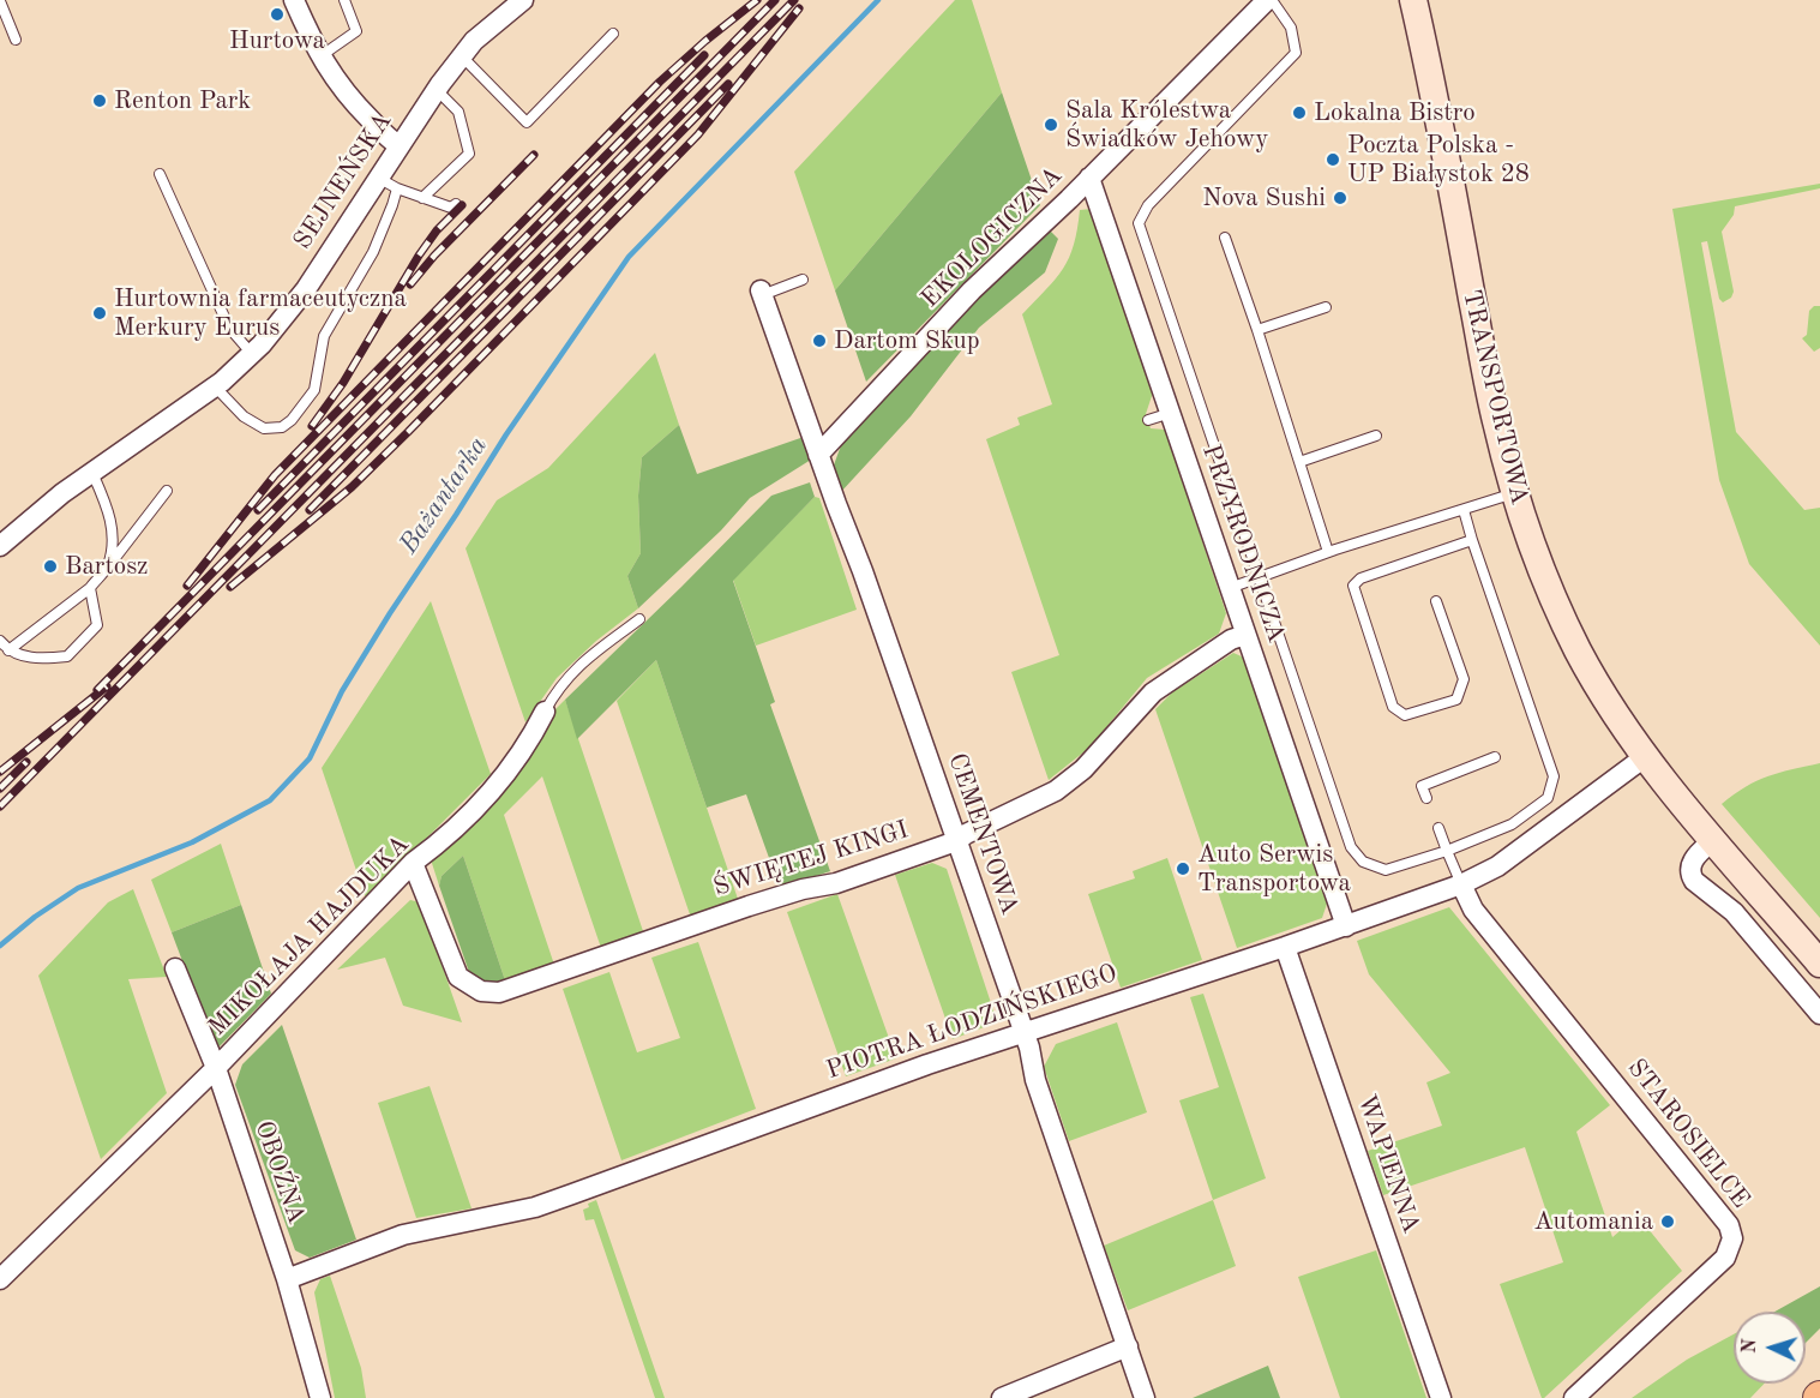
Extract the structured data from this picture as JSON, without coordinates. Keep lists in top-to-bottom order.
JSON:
{
  "streets": {
    "street": [
      "SEJNEŃSKA",
      "EKOLOGICZNA",
      "TRANSPORTOWA",
      "PRZYRODNICZA",
      "CEMENTOWA",
      "ŚWIĘTEJ KINGI",
      "MIKOŁAJA HAJDUKA",
      "PIOTRA ŁODZIŃSKIEGO",
      "STAROSIELCE",
      "WAPIENNA",
      "OBOŹNA"
    ]
  },
  "crossings": [
    ["EKOLOGICZNA", "PRZYRODNICZA"],
    ["EKOLOGICZNA", "CEMENTOWA"],
    ["TRANSPORTOWA", "PIOTRA ŁODZIŃSKIEGO"],
    ["PRZYRODNICZA", "ŚWIĘTEJ KINGI"],
    ["PRZYRODNICZA", "PIOTRA ŁODZIŃSKIEGO"],
    ["CEMENTOWA", "ŚWIĘTEJ KINGI"],
    ["CEMENTOWA", "PIOTRA ŁODZIŃSKIEGO"],
    ["ŚWIĘTEJ KINGI", "MIKOŁAJA HAJDUKA"],
    ["MIKOŁAJA HAJDUKA", "OBOŹNA"],
    ["PIOTRA ŁODZIŃSKIEGO", "STAROSIELCE"],
    ["PIOTRA ŁODZIŃSKIEGO", "WAPIENNA"],
    ["PIOTRA ŁODZIŃSKIEGO", "OBOŹNA"]
  ],
  "water": ["Bażantarka"],
  "places": [
    "Hurtowa",
    "Renton Park",
    "Lokalna Bistro",
    "Sala Królestwa Świadków Jehowy",
    "Poczta Polska - UP Białystok 28",
    "Nova Sushi",
    "Hurtownia farmaceutyczna Merkury Eurus",
    "Dartom Skup",
    "Bartosz",
    "Auto Serwis Transportowa",
    "Automania"
  ],
  "north": "left"
}
